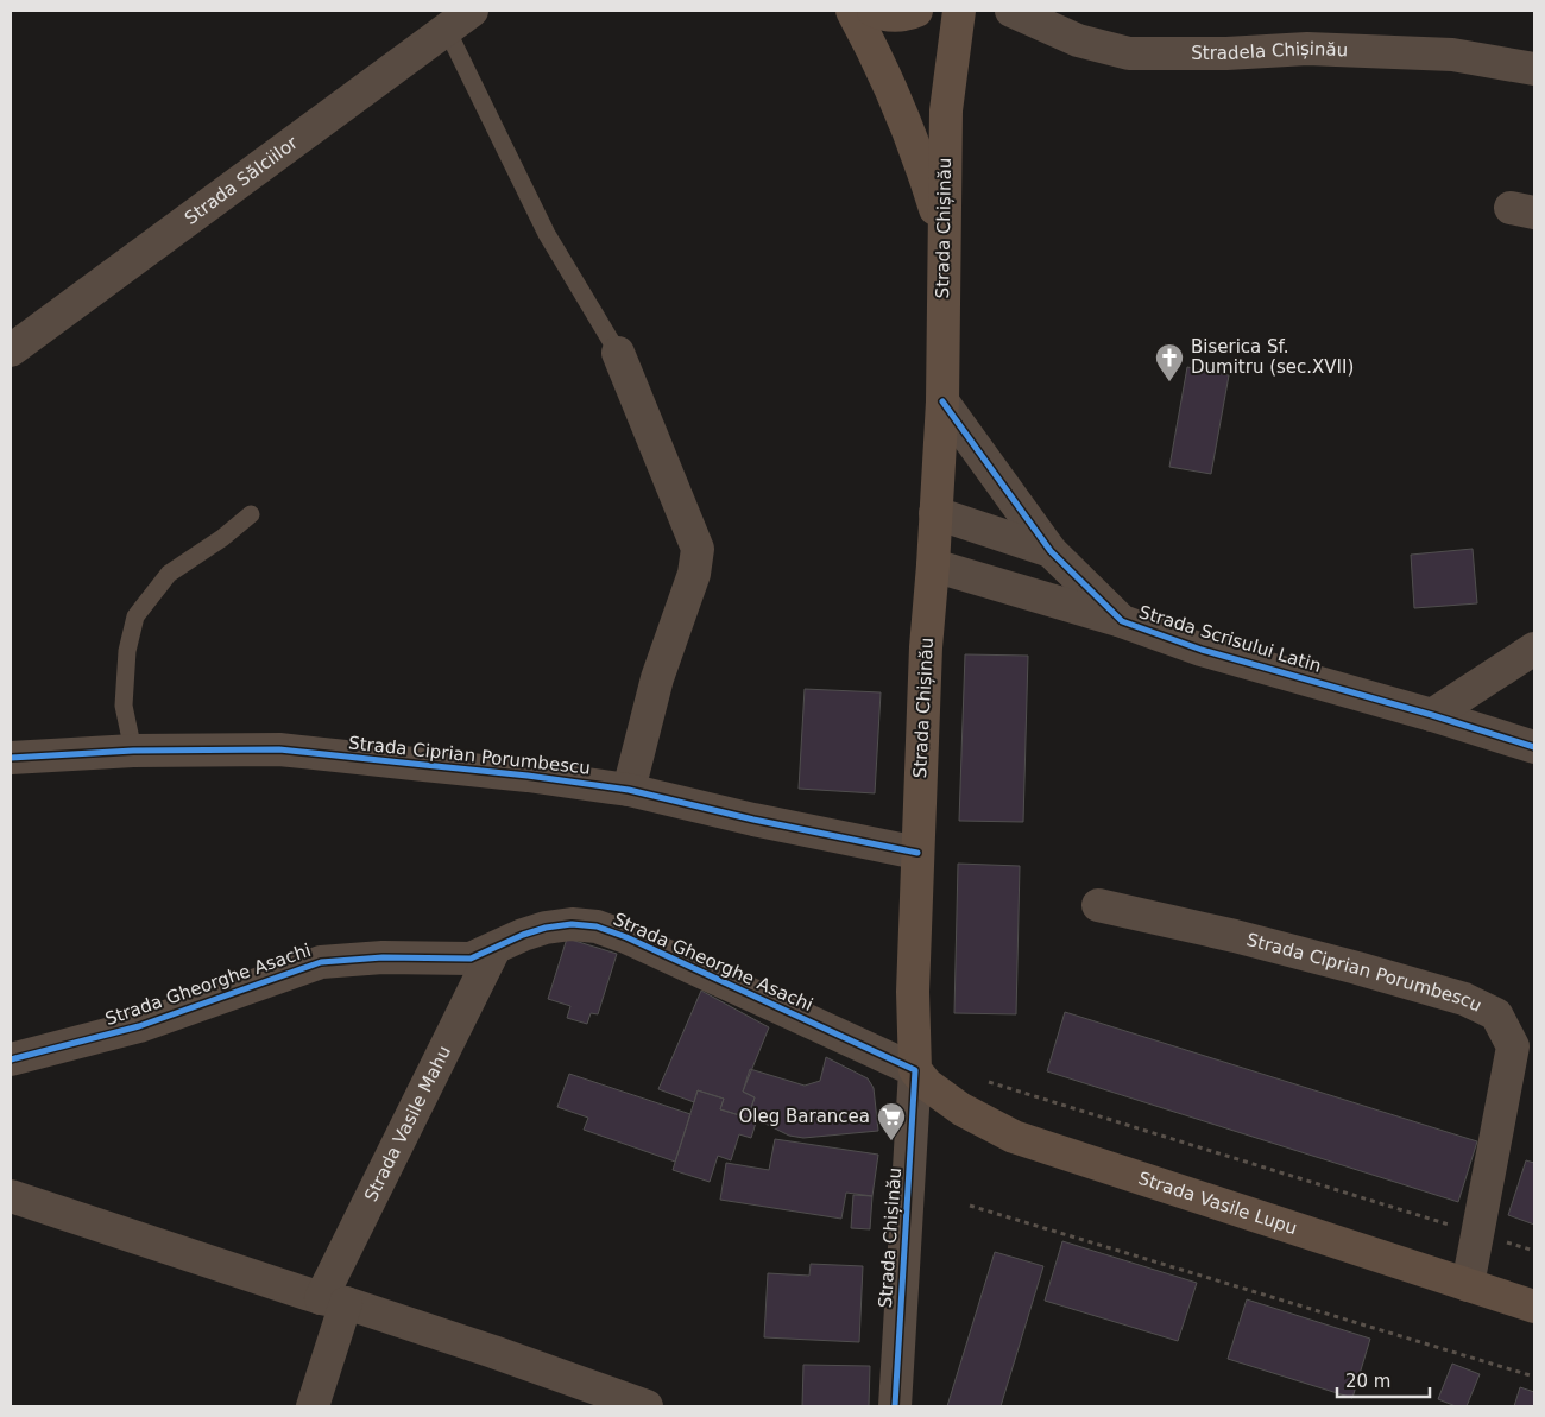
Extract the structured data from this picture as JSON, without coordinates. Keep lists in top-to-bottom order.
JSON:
{
  "streets": {
    "main road": ["Strada Chișinău", "Strada Vasile Lupu"],
    "street": [
      "Stradela Chișinău",
      "Strada Sălciilor",
      "Strada Scrisului Latin",
      "Strada Ciprian Porumbescu",
      "Strada Gheorghe Asachi",
      "Strada Vasile Mahu"
    ]
  },
  "crossings": [
    ["Strada Chișinău", "Strada Scrisului Latin"],
    ["Strada Chișinău", "Strada Ciprian Porumbescu"],
    ["Strada Chișinău", "Strada Gheorghe Asachi"],
    ["Strada Chișinău", "Strada Vasile Lupu"],
    ["Strada Ciprian Porumbescu", "Strada Vasile Lupu"],
    ["Strada Gheorghe Asachi", "Strada Vasile Mahu"],
    ["Strada Gheorghe Asachi", "Strada Vasile Lupu"]
  ],
  "places": {
    "church": ["Biserica Sf. Dumitru (sec.XVII)"],
    "supermarket": ["Oleg Barancea"]
  },
  "scale_bar": "20 m"
}
